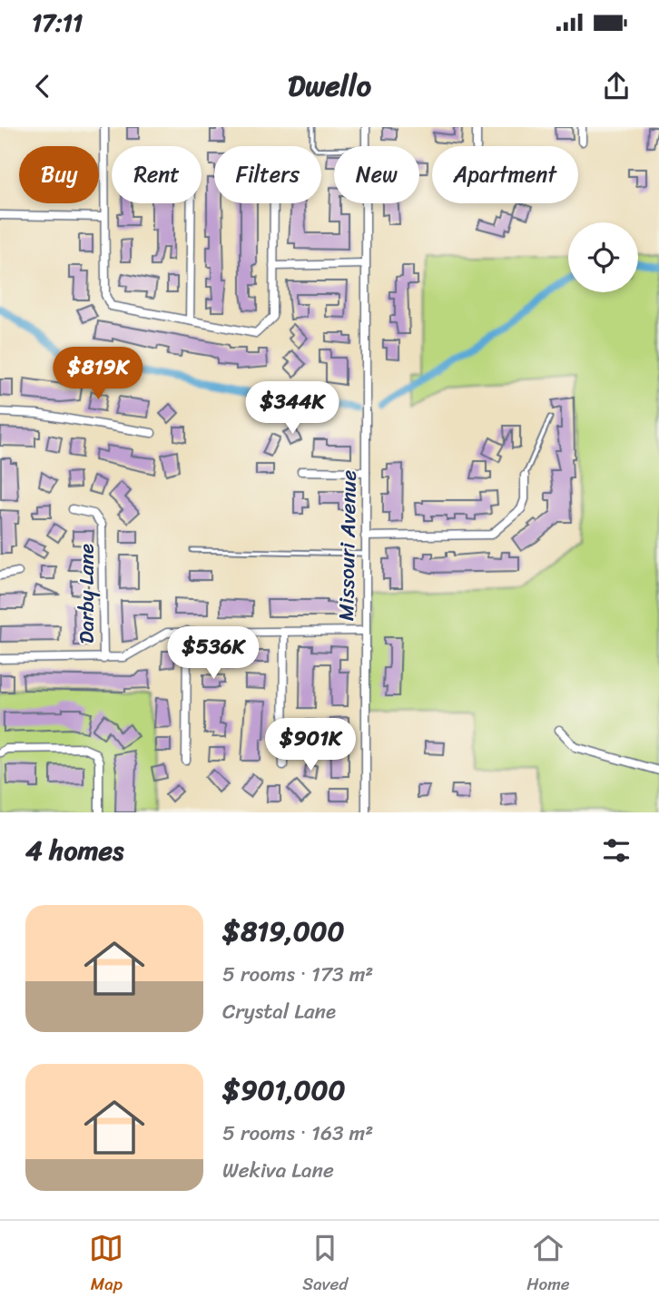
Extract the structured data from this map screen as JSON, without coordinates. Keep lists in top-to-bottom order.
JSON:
{
  "streets": {
    "street": ["Missouri Avenue", "Darby Lane"]
  },
  "page": {
    "status": "17:11",
    "header": "Dwello",
    "chip": [
      "Buy",
      "Rent",
      "Filters",
      "New",
      "Apartment"
    ],
    "price": [
      "$819K",
      "$344K",
      "$536K",
      "$901K"
    ],
    "heading": "4 homes",
    "list": [
      {
        "name": "$819,000",
        "note": "5 rooms · 173 m² · Crystal Lane"
      },
      {
        "name": "$901,000",
        "note": "5 rooms · 163 m² · Wekiva Lane"
      }
    ],
    "tabs": ["Map", "Saved", "Home"]
  }
}
